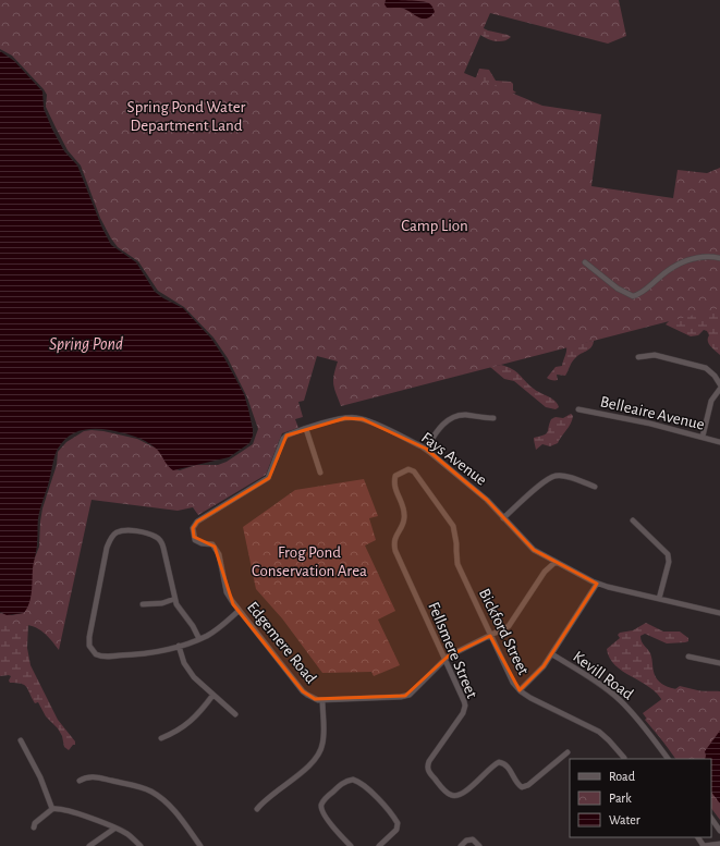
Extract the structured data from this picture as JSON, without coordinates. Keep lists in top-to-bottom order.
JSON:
{
  "streets": {
    "street": [
      "Belleaire Avenue",
      "Fays Avenue",
      "Bickford Street",
      "Edgemere Road",
      "Fellsmere Street",
      "Kevill Road"
    ]
  },
  "crossings": [
    ["Fays Avenue", "Edgemere Road"],
    ["Bickford Street", "Edgemere Road"],
    ["Bickford Street", "Fellsmere Street"],
    ["Edgemere Road", "Fellsmere Street"]
  ],
  "water": ["Spring Pond"],
  "parks": ["Spring Pond Water Department Land", "Camp Lion", "Frog Pond Conservation Area"],
  "legend": ["Road", "Park", "Water"]
}
